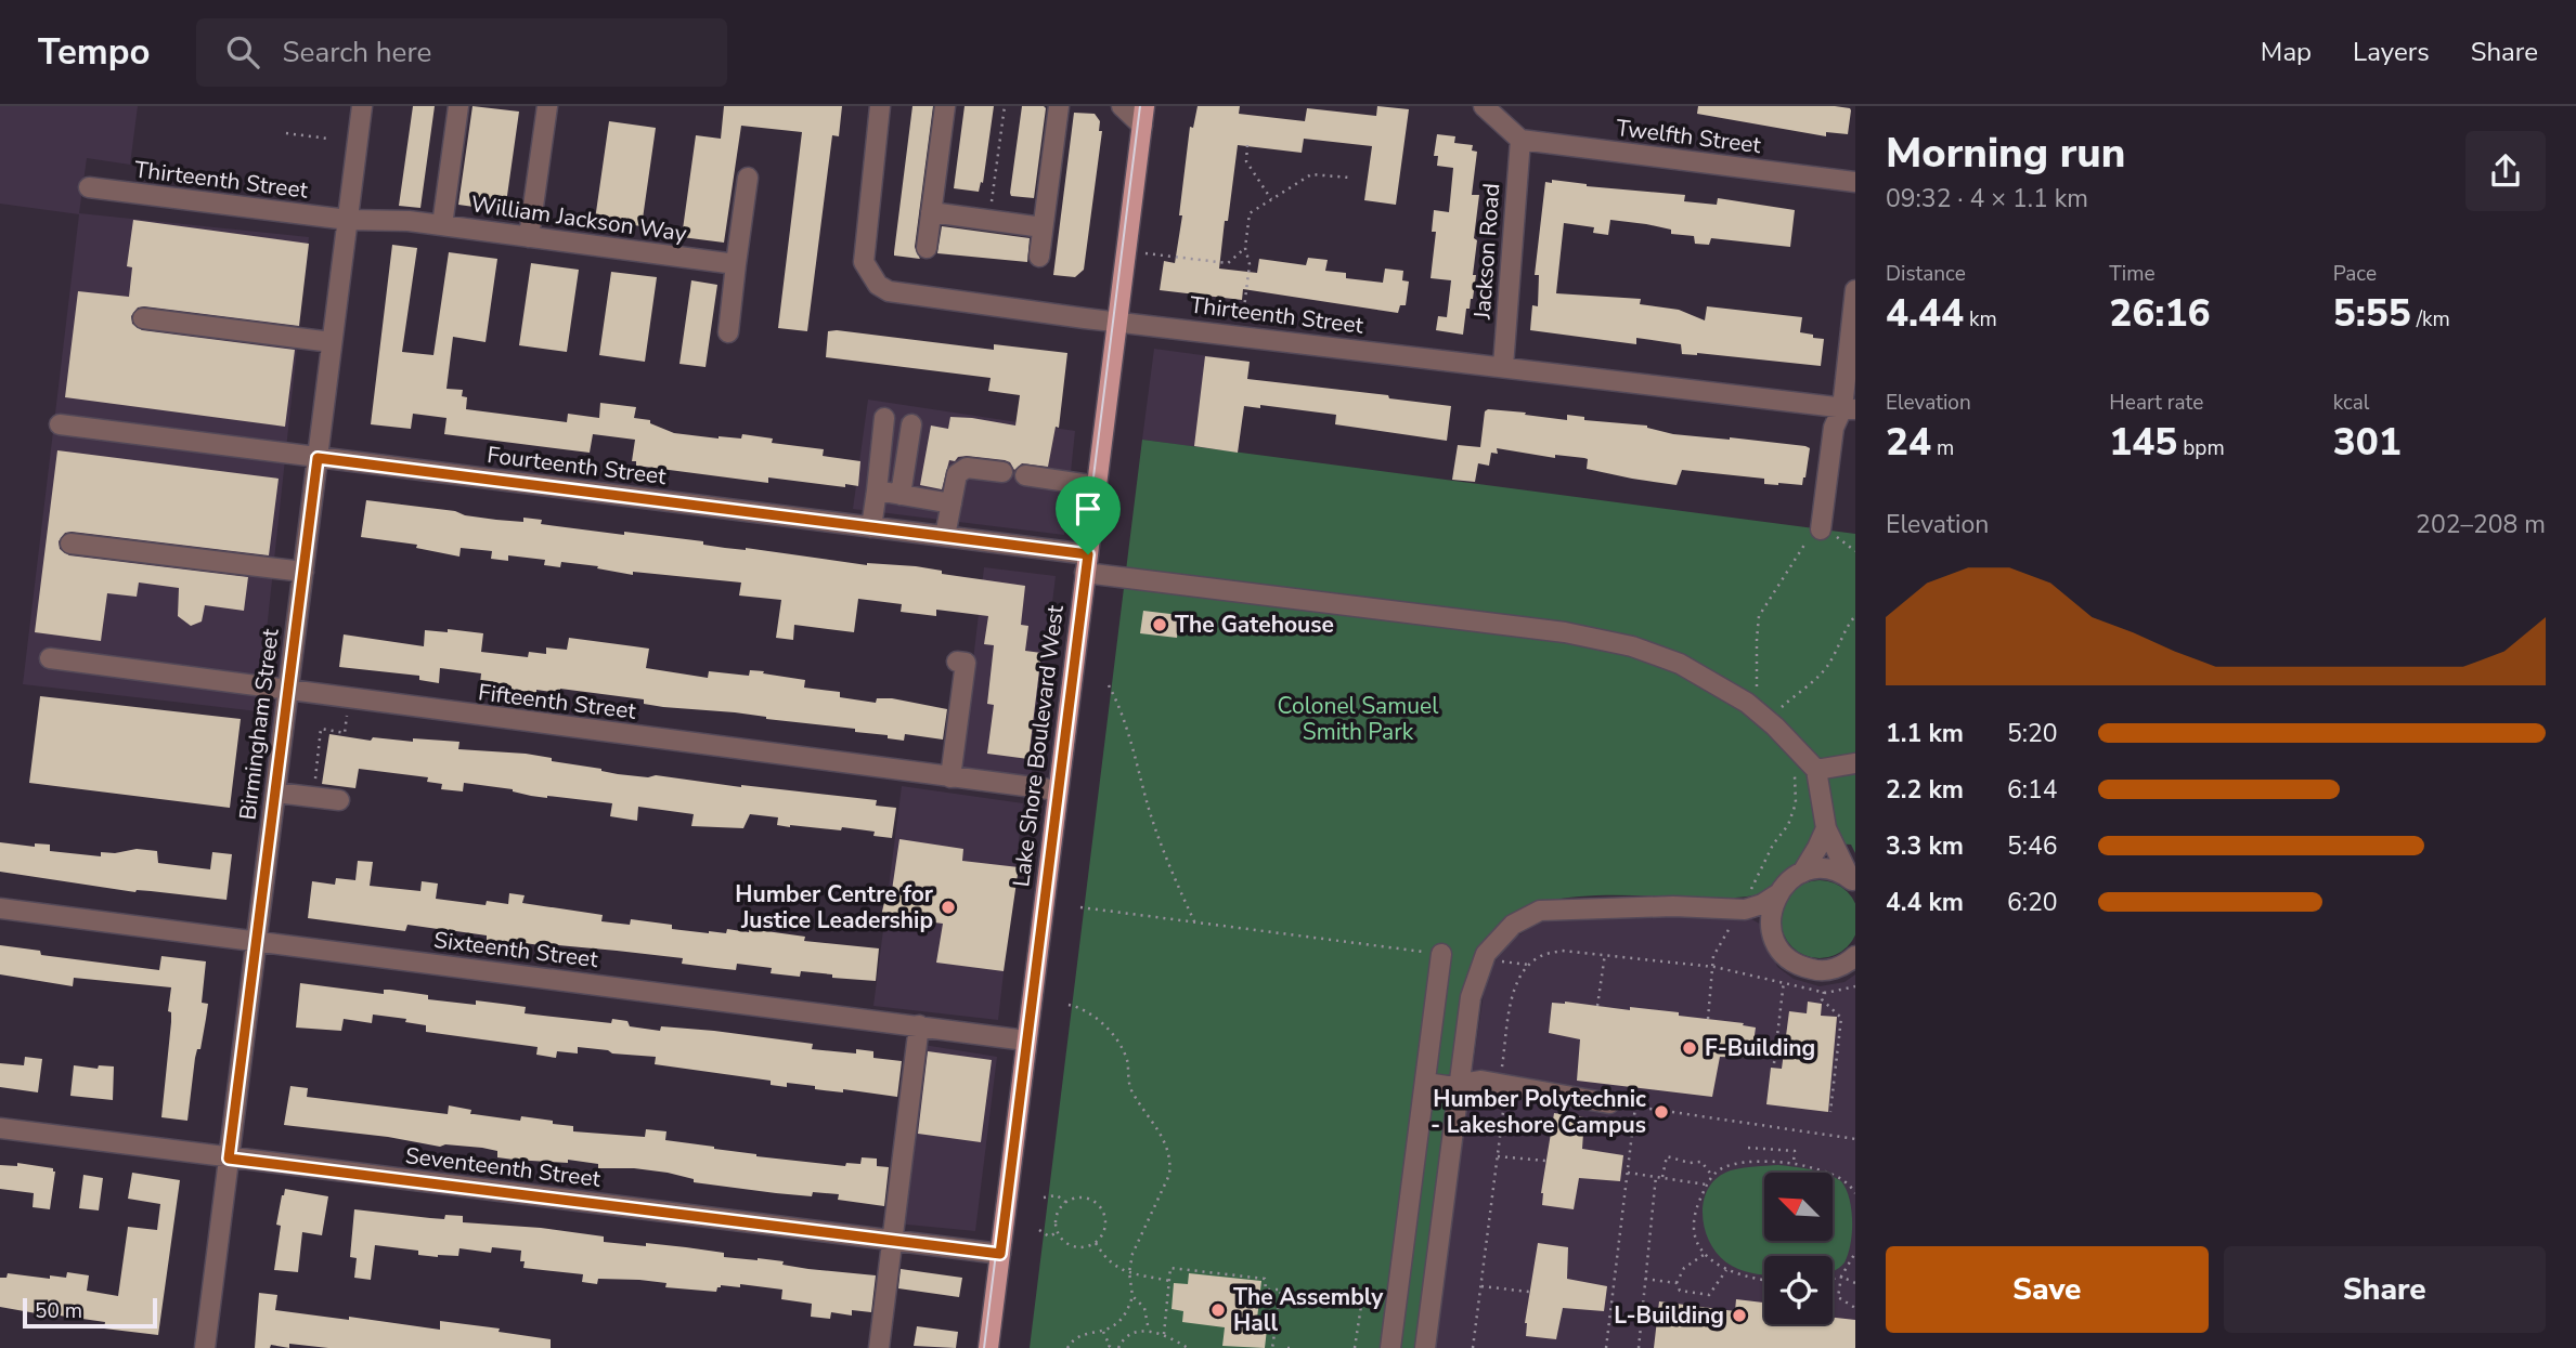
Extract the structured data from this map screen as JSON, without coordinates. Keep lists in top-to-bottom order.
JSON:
{
  "streets": {
    "main road": ["Lake Shore Boulevard West"],
    "street": [
      "Twelfth Street",
      "Thirteenth Street",
      "William Jackson Way",
      "Jackson Road",
      "Fourteenth Street",
      "Fifteenth Street",
      "Birmingham Street",
      "Sixteenth Street",
      "Seventeenth Street"
    ]
  },
  "crossings": [
    ["Twelfth Street", "Jackson Road"],
    ["Thirteenth Street", "William Jackson Way"],
    ["Thirteenth Street", "Jackson Road"],
    ["Thirteenth Street", "Birmingham Street"],
    ["Thirteenth Street", "Lake Shore Boulevard West"],
    ["William Jackson Way", "Birmingham Street"],
    ["Fourteenth Street", "Birmingham Street"],
    ["Fourteenth Street", "Lake Shore Boulevard West"],
    ["Fifteenth Street", "Birmingham Street"],
    ["Fifteenth Street", "Lake Shore Boulevard West"],
    ["Birmingham Street", "Sixteenth Street"],
    ["Birmingham Street", "Seventeenth Street"],
    ["Lake Shore Boulevard West", "Sixteenth Street"],
    ["Lake Shore Boulevard West", "Seventeenth Street"]
  ],
  "parks": ["Colonel Samuel Smith Park"],
  "places": [
    "The Gatehouse",
    "Humber Centre for Justice Leadership",
    "F-Building",
    "Humber Polytechnic - Lakeshore Campus",
    "The Assembly Hall",
    "L-Building"
  ],
  "scale_bar": "50 m",
  "north": "top left",
  "page": {
    "header": "Tempo",
    "search": "Search here",
    "nav": ["Map", "Layers", "Share"],
    "heading": ["Morning run", "09:32 · 4 × 1.1 km"],
    "stats": [
      ["Distance", "4.44 km"],
      ["Time", "26:16"],
      ["Pace", "5:55 /km"],
      ["Elevation", "24 m"],
      ["Heart rate", "145 bpm"],
      ["kcal", "301"]
    ],
    "chart": ["Elevation", "202–208 m"],
    "list": [
      {
        "name": "1.1 km",
        "note": "5:20"
      },
      {
        "name": "2.2 km",
        "note": "6:14"
      },
      {
        "name": "3.3 km",
        "note": "5:46"
      },
      {
        "name": "4.4 km",
        "note": "6:20"
      }
    ],
    "buttons": ["Save", "Share"],
    "scale": "50 m"
  }
}
